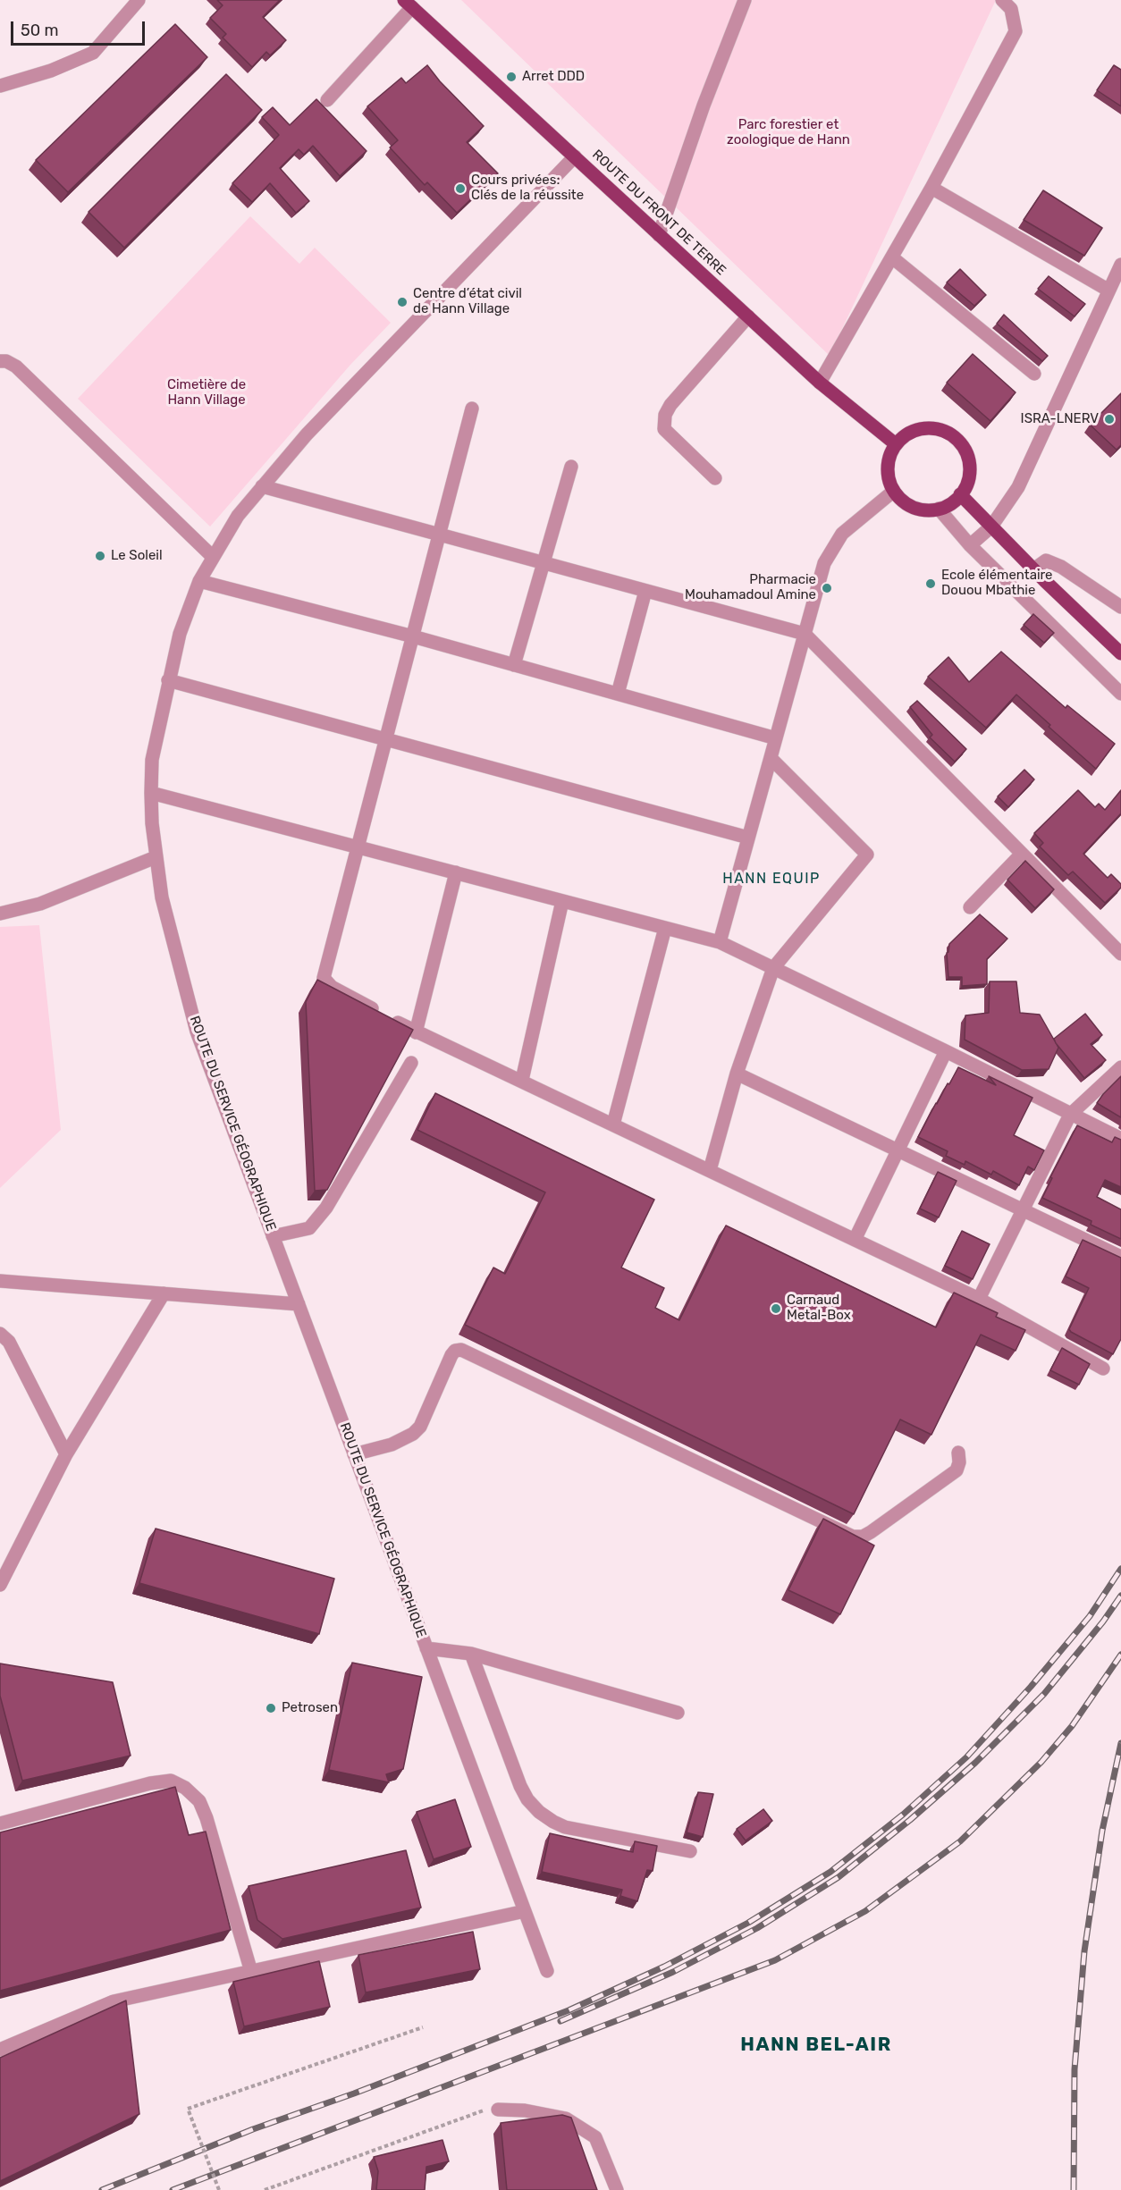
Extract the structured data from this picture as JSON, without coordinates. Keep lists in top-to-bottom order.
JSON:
{
  "streets": {
    "main road": ["ROUTE DU FRONT DE TERRE"],
    "street": ["ROUTE DU SERVICE GÉOGRAPHIQUE"]
  },
  "crossings": [
    ["ROUTE DU FRONT DE TERRE", "ROUTE DU SERVICE GÉOGRAPHIQUE"]
  ],
  "districts": ["HANN EQUIP", "HANN BEL-AIR"],
  "parks": ["Parc forestier et zoologique de Hann", "Cimetière de Hann Village"],
  "places": [
    "Arret DDD",
    "Cours privées: Clés de la réussite",
    "Centre d’état civil de Hann Village",
    "ISRA-LNERV",
    "Le Soleil",
    "Ecole élémentaire Douou Mbathie",
    "Pharmacie Mouhamadoul Amine",
    "Carnaud Metal-Box",
    "Petrosen"
  ],
  "scale_bar": "50 m"
}
